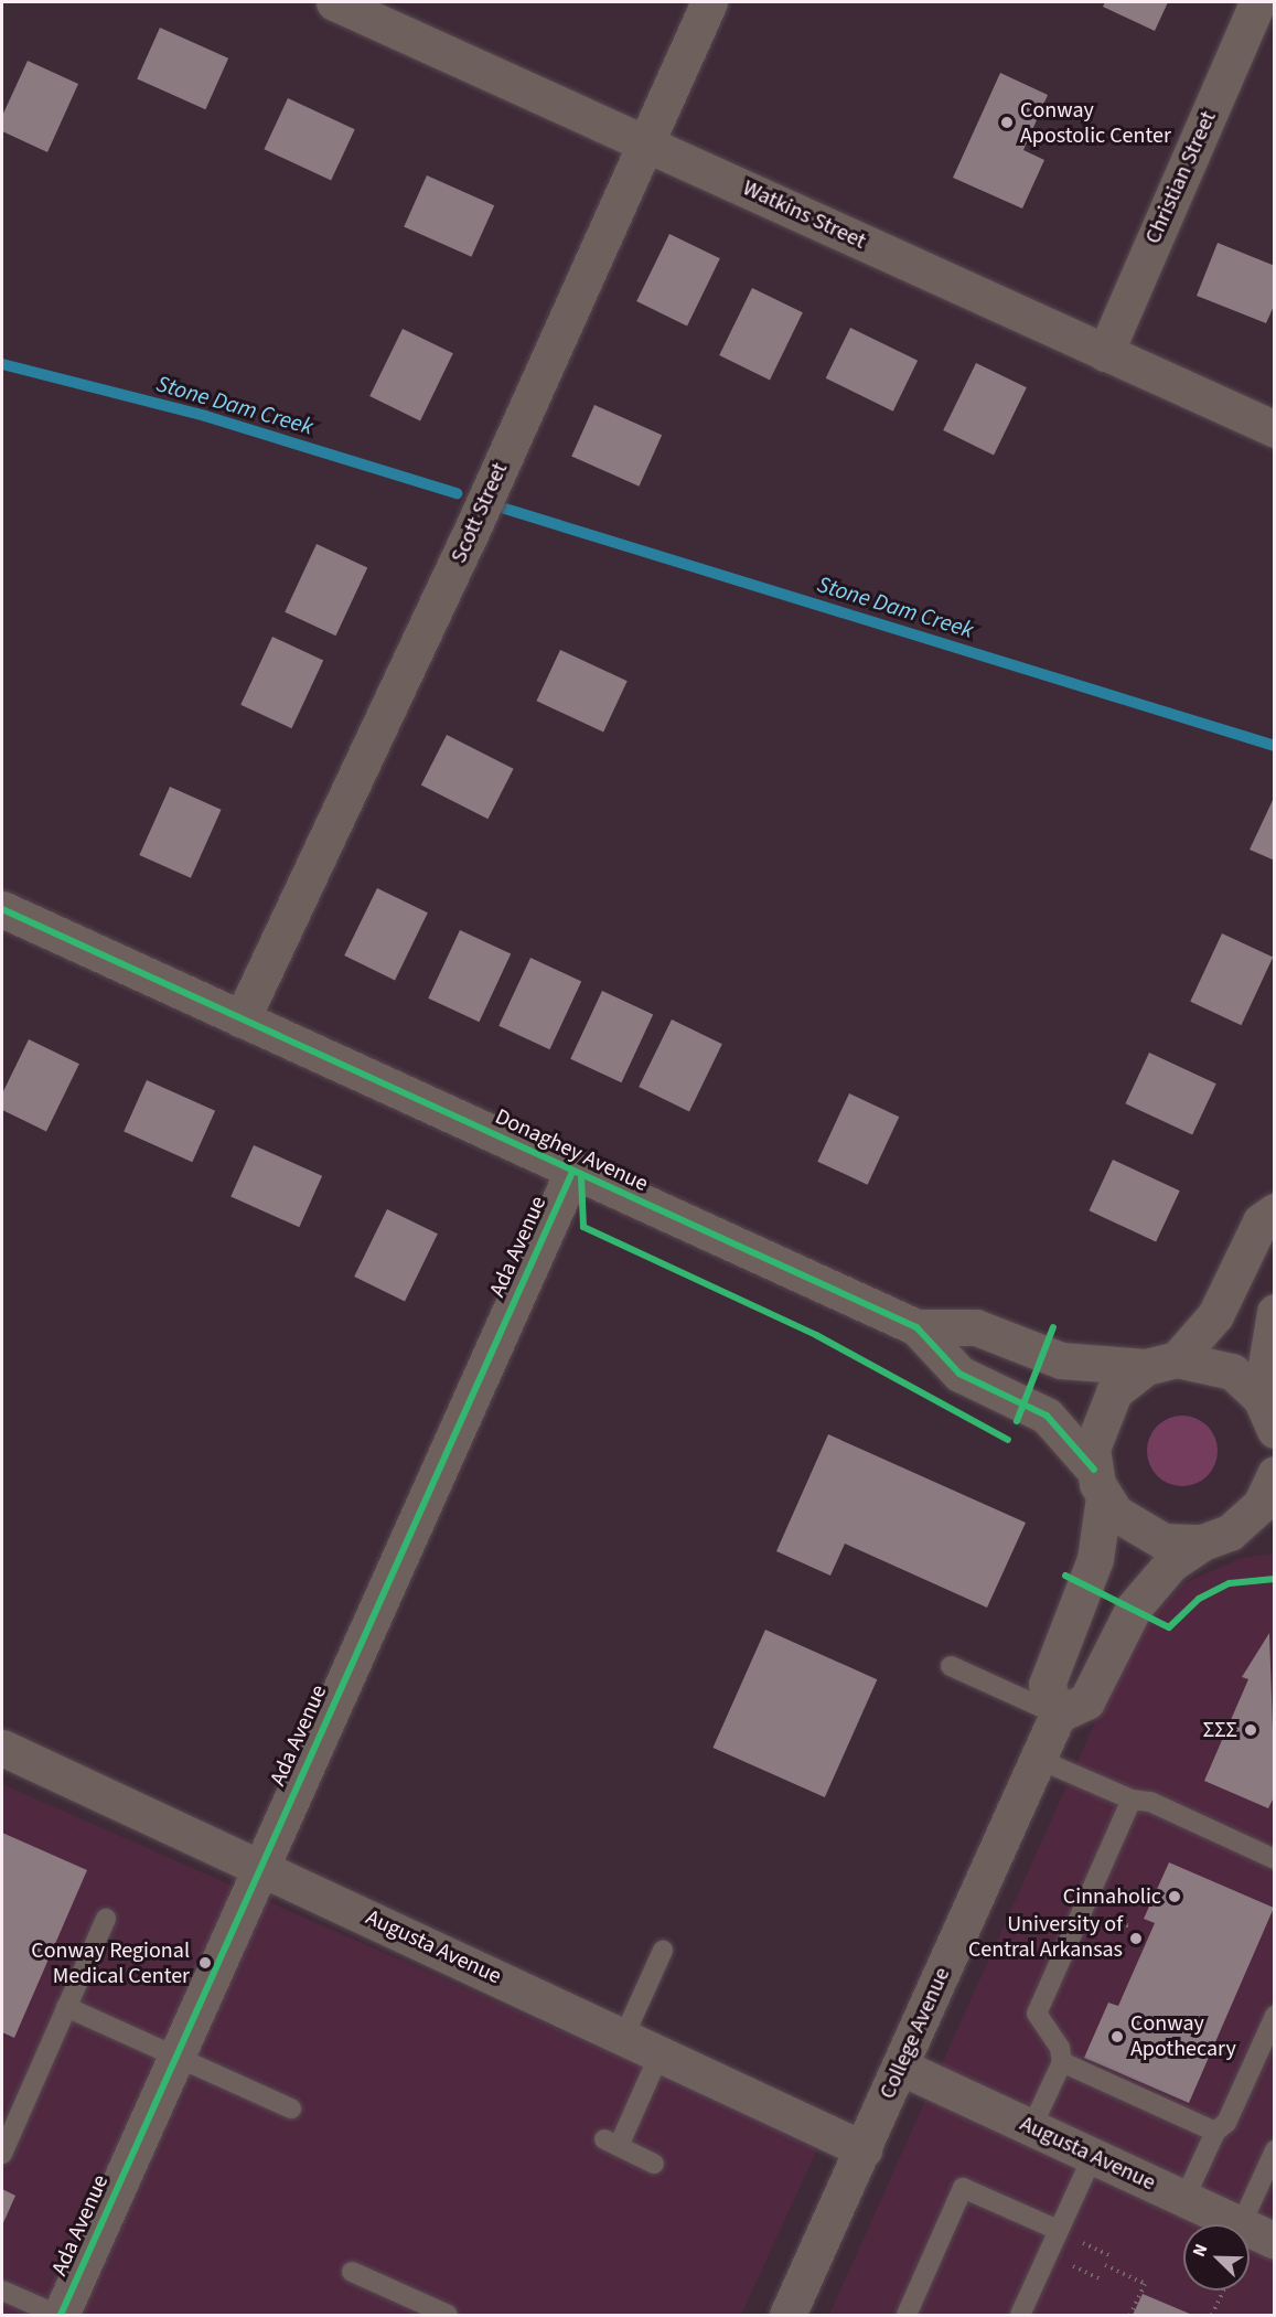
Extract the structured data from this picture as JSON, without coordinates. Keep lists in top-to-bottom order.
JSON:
{
  "streets": {
    "street": [
      "Christian Street",
      "Watkins Street",
      "Scott Street",
      "Donaghey Avenue",
      "Ada Avenue",
      "Augusta Avenue",
      "College Avenue"
    ]
  },
  "crossings": [
    ["Christian Street", "Watkins Street"],
    ["Watkins Street", "Scott Street"],
    ["Scott Street", "Donaghey Avenue"],
    ["Donaghey Avenue", "Ada Avenue"],
    ["Ada Avenue", "Augusta Avenue"],
    ["Augusta Avenue", "College Avenue"]
  ],
  "water": ["Stone Dam Creek"],
  "places": [
    "Conway Apostolic Center",
    "ΣΣΣ",
    "Cinnaholic",
    "University of Central Arkansas",
    "Conway Regional Medical Center",
    "Conway Apothecary"
  ],
  "north": "top left"
}
